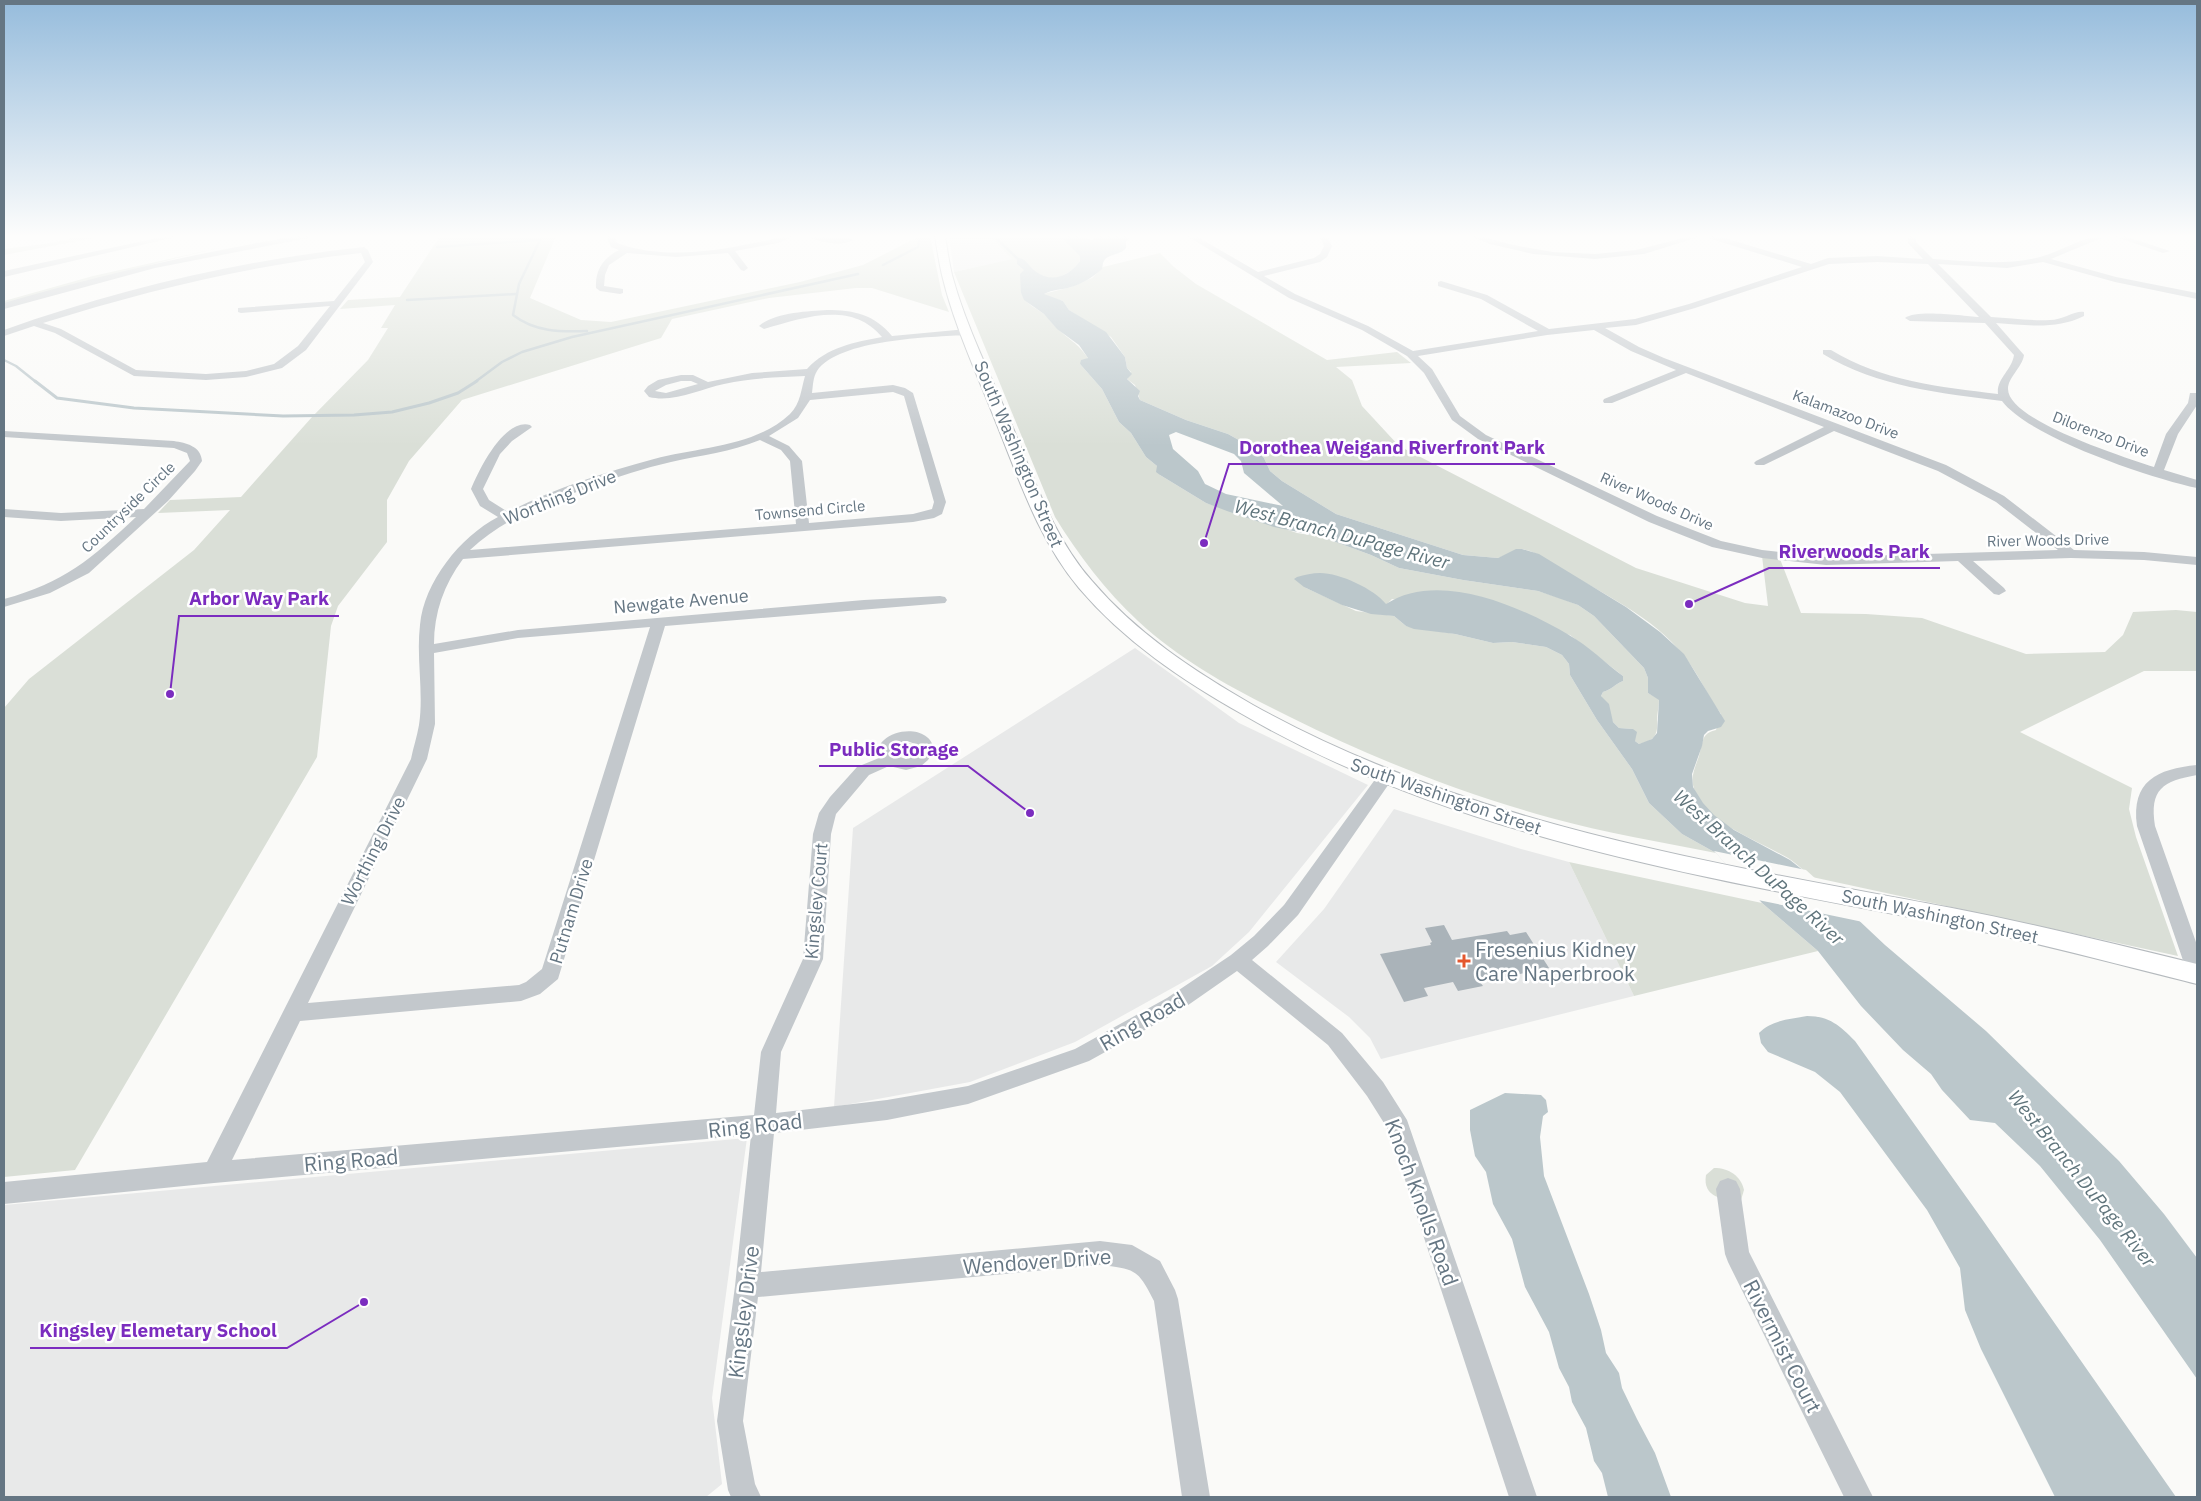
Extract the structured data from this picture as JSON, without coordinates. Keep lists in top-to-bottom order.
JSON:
{
  "streets": {
    "main road": ["South Washington Street"],
    "street": [
      "Kalamazoo Drive",
      "Dilorenzo Drive",
      "Worthing Drive",
      "River Woods Drive",
      "Countryside Circle",
      "Townsend Circle",
      "Newgate Avenue",
      "Kingsley Court",
      "Putnam Drive",
      "Ring Road",
      "Knoch Knolls Road",
      "Wendover Drive",
      "Kingsley Drive",
      "Rivermist Court"
    ]
  },
  "crossings": [
    ["Kalamazoo Drive", "River Woods Drive"],
    ["South Washington Street", "Ring Road"],
    ["Worthing Drive", "Townsend Circle"],
    ["Worthing Drive", "Newgate Avenue"],
    ["Worthing Drive", "Putnam Drive"],
    ["Worthing Drive", "Ring Road"],
    ["Newgate Avenue", "Putnam Drive"],
    ["Kingsley Court", "Ring Road"],
    ["Kingsley Court", "Kingsley Drive"],
    ["Ring Road", "Knoch Knolls Road"],
    ["Ring Road", "Kingsley Drive"],
    ["Wendover Drive", "Kingsley Drive"]
  ],
  "water": ["West Branch DuPage River"],
  "places": {
    "other": [
      "Dorothea Weigand Riverfront Park",
      "Riverwoods Park",
      "Arbor Way Park",
      "Public Storage",
      "Kingsley Elemetary School"
    ],
    "health": ["Fresenius Kidney Care Naperbrook"]
  }
}
